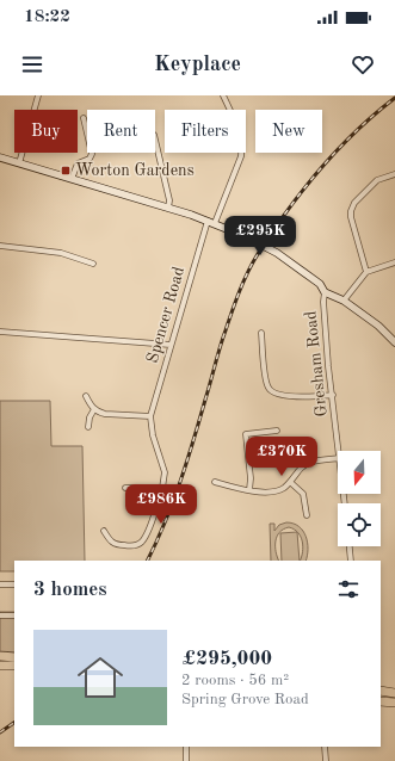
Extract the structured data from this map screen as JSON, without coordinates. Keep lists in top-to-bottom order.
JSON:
{
  "streets": {
    "street": ["Spencer Road", "Gresham Road"]
  },
  "places": {
    "transit": ["Worton Gardens"]
  },
  "north": "bottom",
  "page": {
    "status": "18:22",
    "header": "Keyplace",
    "chip": [
      "Buy",
      "Rent",
      "Filters",
      "New"
    ],
    "price": ["£295K", "£370K", "£986K"],
    "heading": "3 homes",
    "list": [
      {
        "name": "£295,000",
        "note": "2 rooms · 56 m² · Spring Grove Road"
      }
    ]
  }
}
